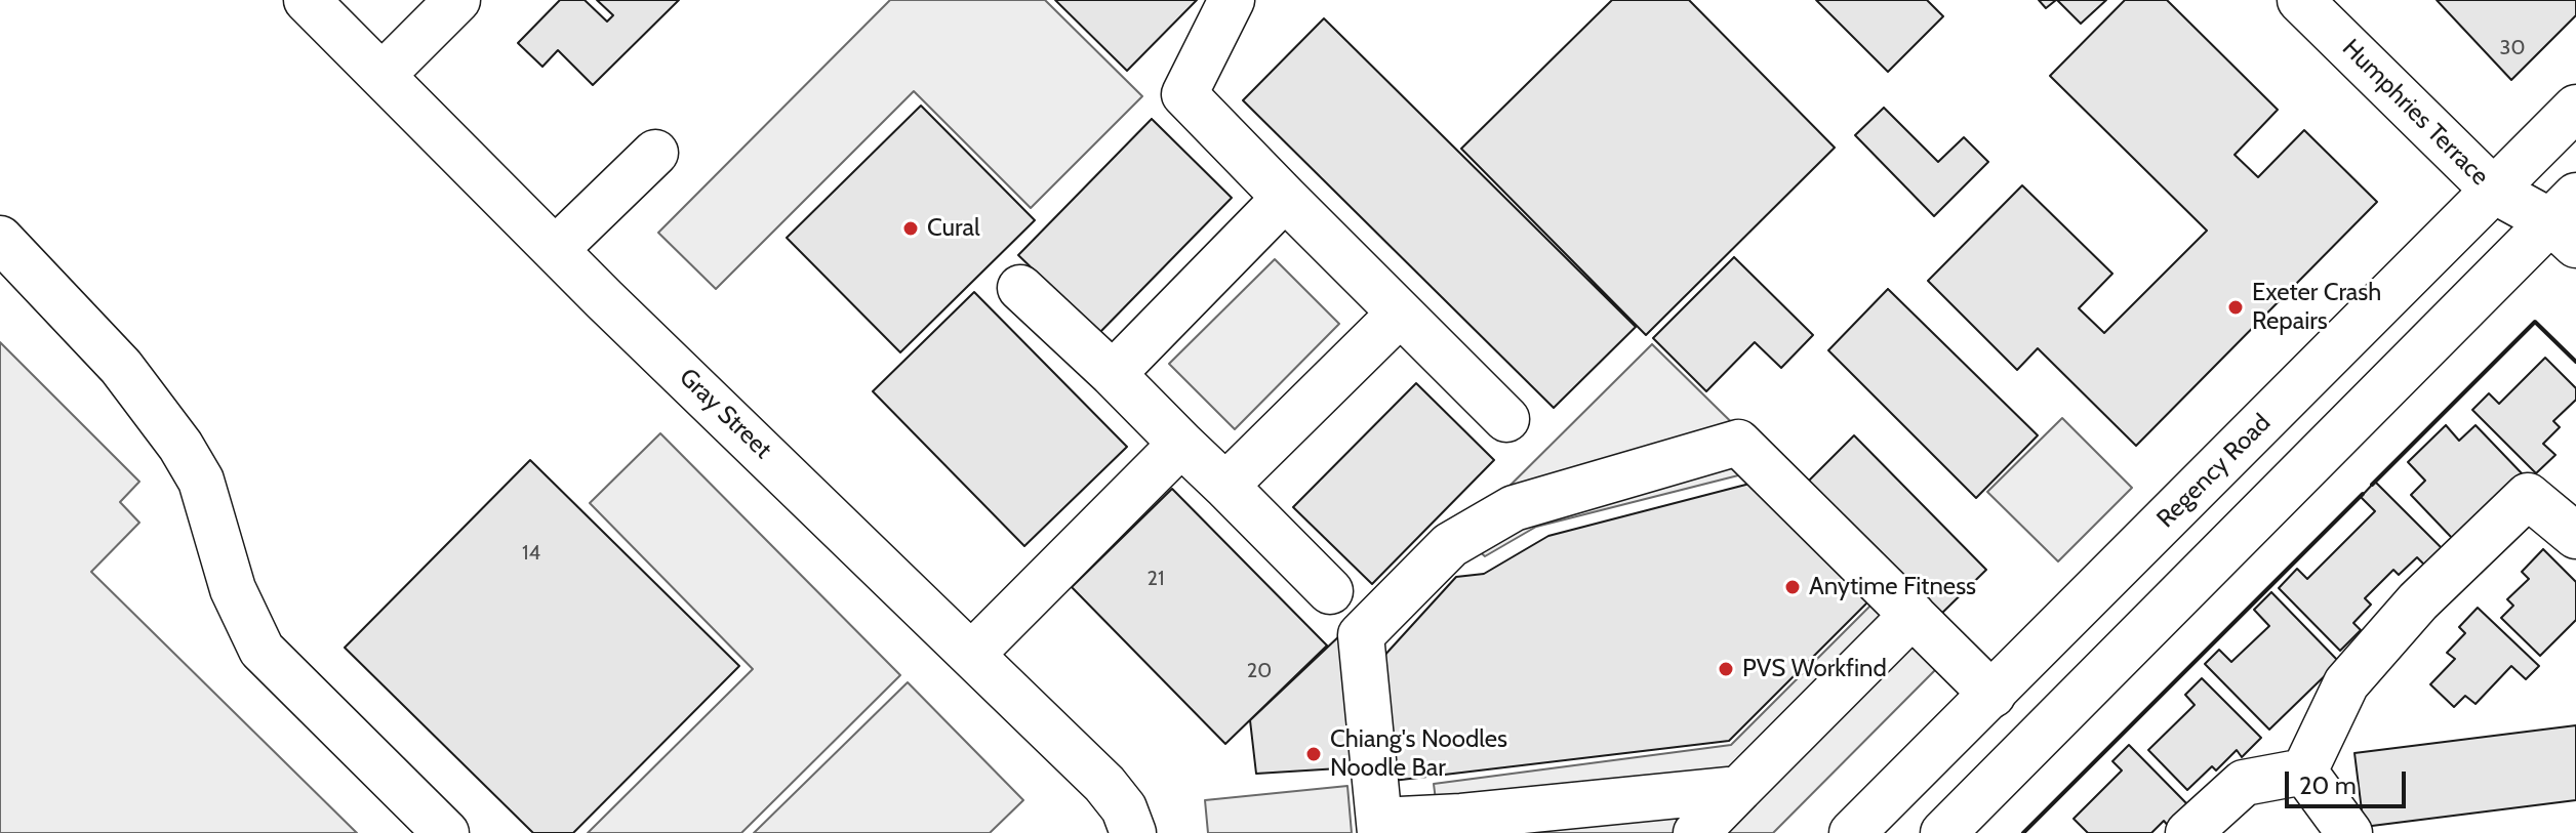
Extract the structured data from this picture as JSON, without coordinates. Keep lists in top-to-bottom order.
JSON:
{
  "streets": {
    "street": ["Humphries Terrace", "Gray Street", "Regency Road"]
  },
  "crossings": [
    ["Humphries Terrace", "Regency Road"]
  ],
  "places": [
    "Cural",
    "Exeter Crash Repairs",
    "Anytime Fitness",
    "PVS Workfind",
    "Chiang's Noodles Noodle Bar"
  ],
  "house_numbers": [
    "30",
    "14",
    "21",
    "20"
  ],
  "scale_bar": "20 m"
}
